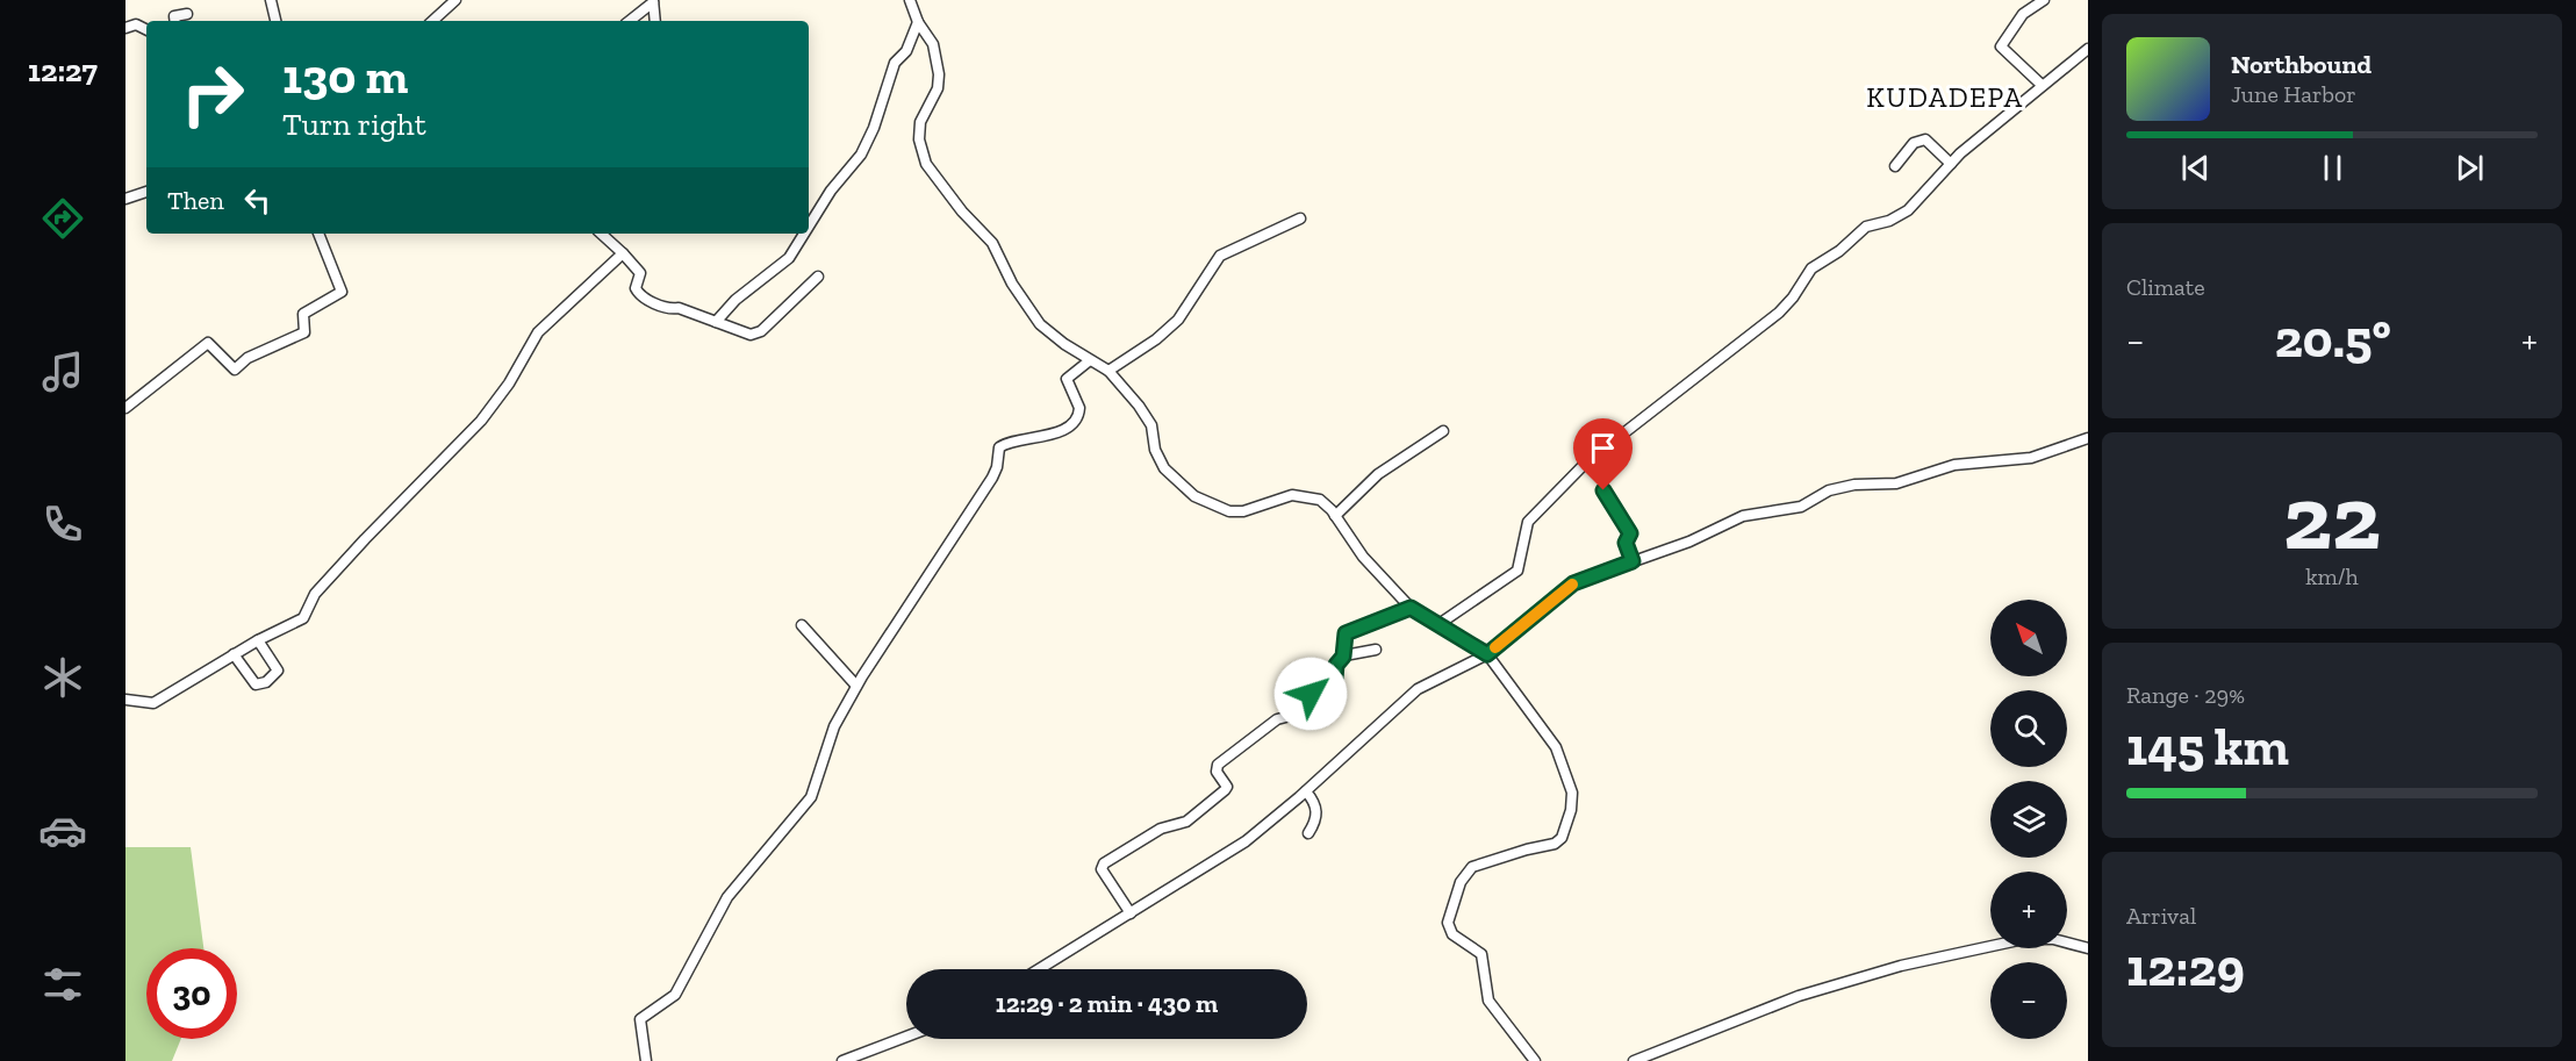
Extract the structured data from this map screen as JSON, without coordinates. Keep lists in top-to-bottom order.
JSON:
{
  "districts": ["KUDADEPA"],
  "north": "top left",
  "page": {
    "tabs": "12:27",
    "turn": ["130 m", "Turn right"],
    "song": ["Northbound", "June Harbor"],
    "then": "Then",
    "tile": [
      "Climate",
      ["22", "km/h"],
      ["Range · 29%", "145 km"],
      ["Arrival", "12:29"]
    ],
    "heat": ["−", "20.5°", "+"],
    "map_buttons": ["+", "−"],
    "limit": "30",
    "trip": "12:29 · 2 min · 430 m"
  }
}
